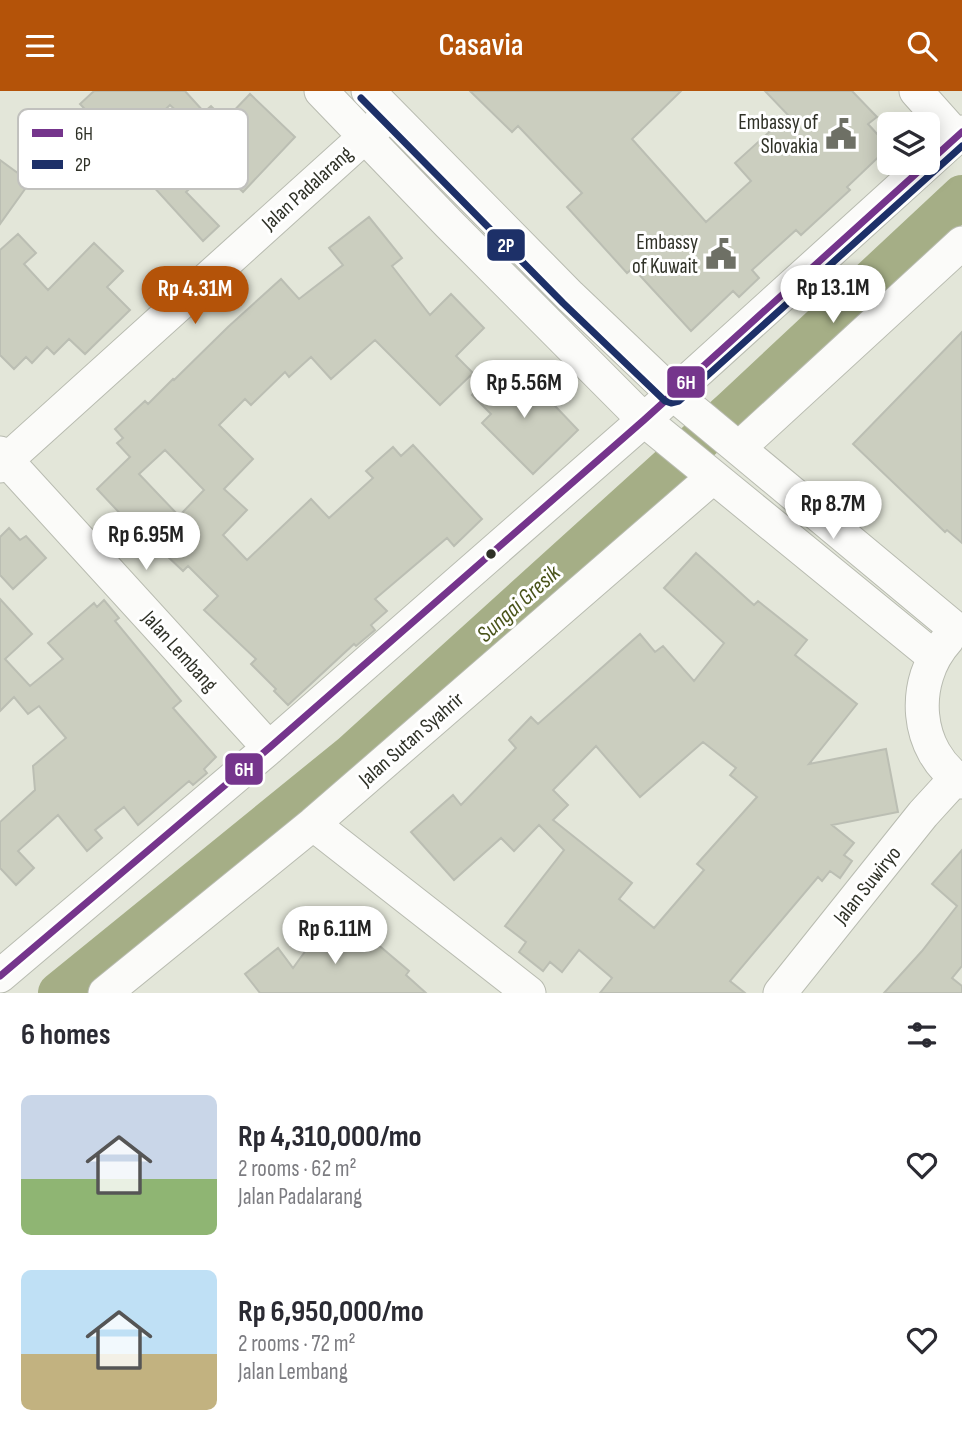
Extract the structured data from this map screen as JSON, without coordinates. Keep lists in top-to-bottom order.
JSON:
{
  "streets": {
    "street": [
      "Jalan Padalarang",
      "Jalan Lembang",
      "Jalan Sutan Syahrir",
      "Jalan Suwiryo"
    ]
  },
  "crossings": [
    ["Jalan Padalarang", "Jalan Lembang"]
  ],
  "water": ["Sungai Gresik"],
  "places": {
    "public building": ["Embassy of Slovakia", "Embassy of Kuwait"]
  },
  "lines": ["transit line 2P", "transit line 6H"],
  "legend": ["6H", "2P"],
  "page": {
    "header": "Casavia",
    "price": [
      "Rp 13.1M",
      "Rp 4.31M",
      "Rp 5.56M",
      "Rp 8.7M",
      "Rp 6.95M",
      "Rp 6.11M"
    ],
    "heading": "6 homes",
    "list": [
      {
        "name": "Rp 4,310,000/mo",
        "note": "2 rooms · 62 m² · Jalan Padalarang"
      },
      {
        "name": "Rp 6,950,000/mo",
        "note": "2 rooms · 72 m² · Jalan Lembang"
      }
    ]
  }
}
